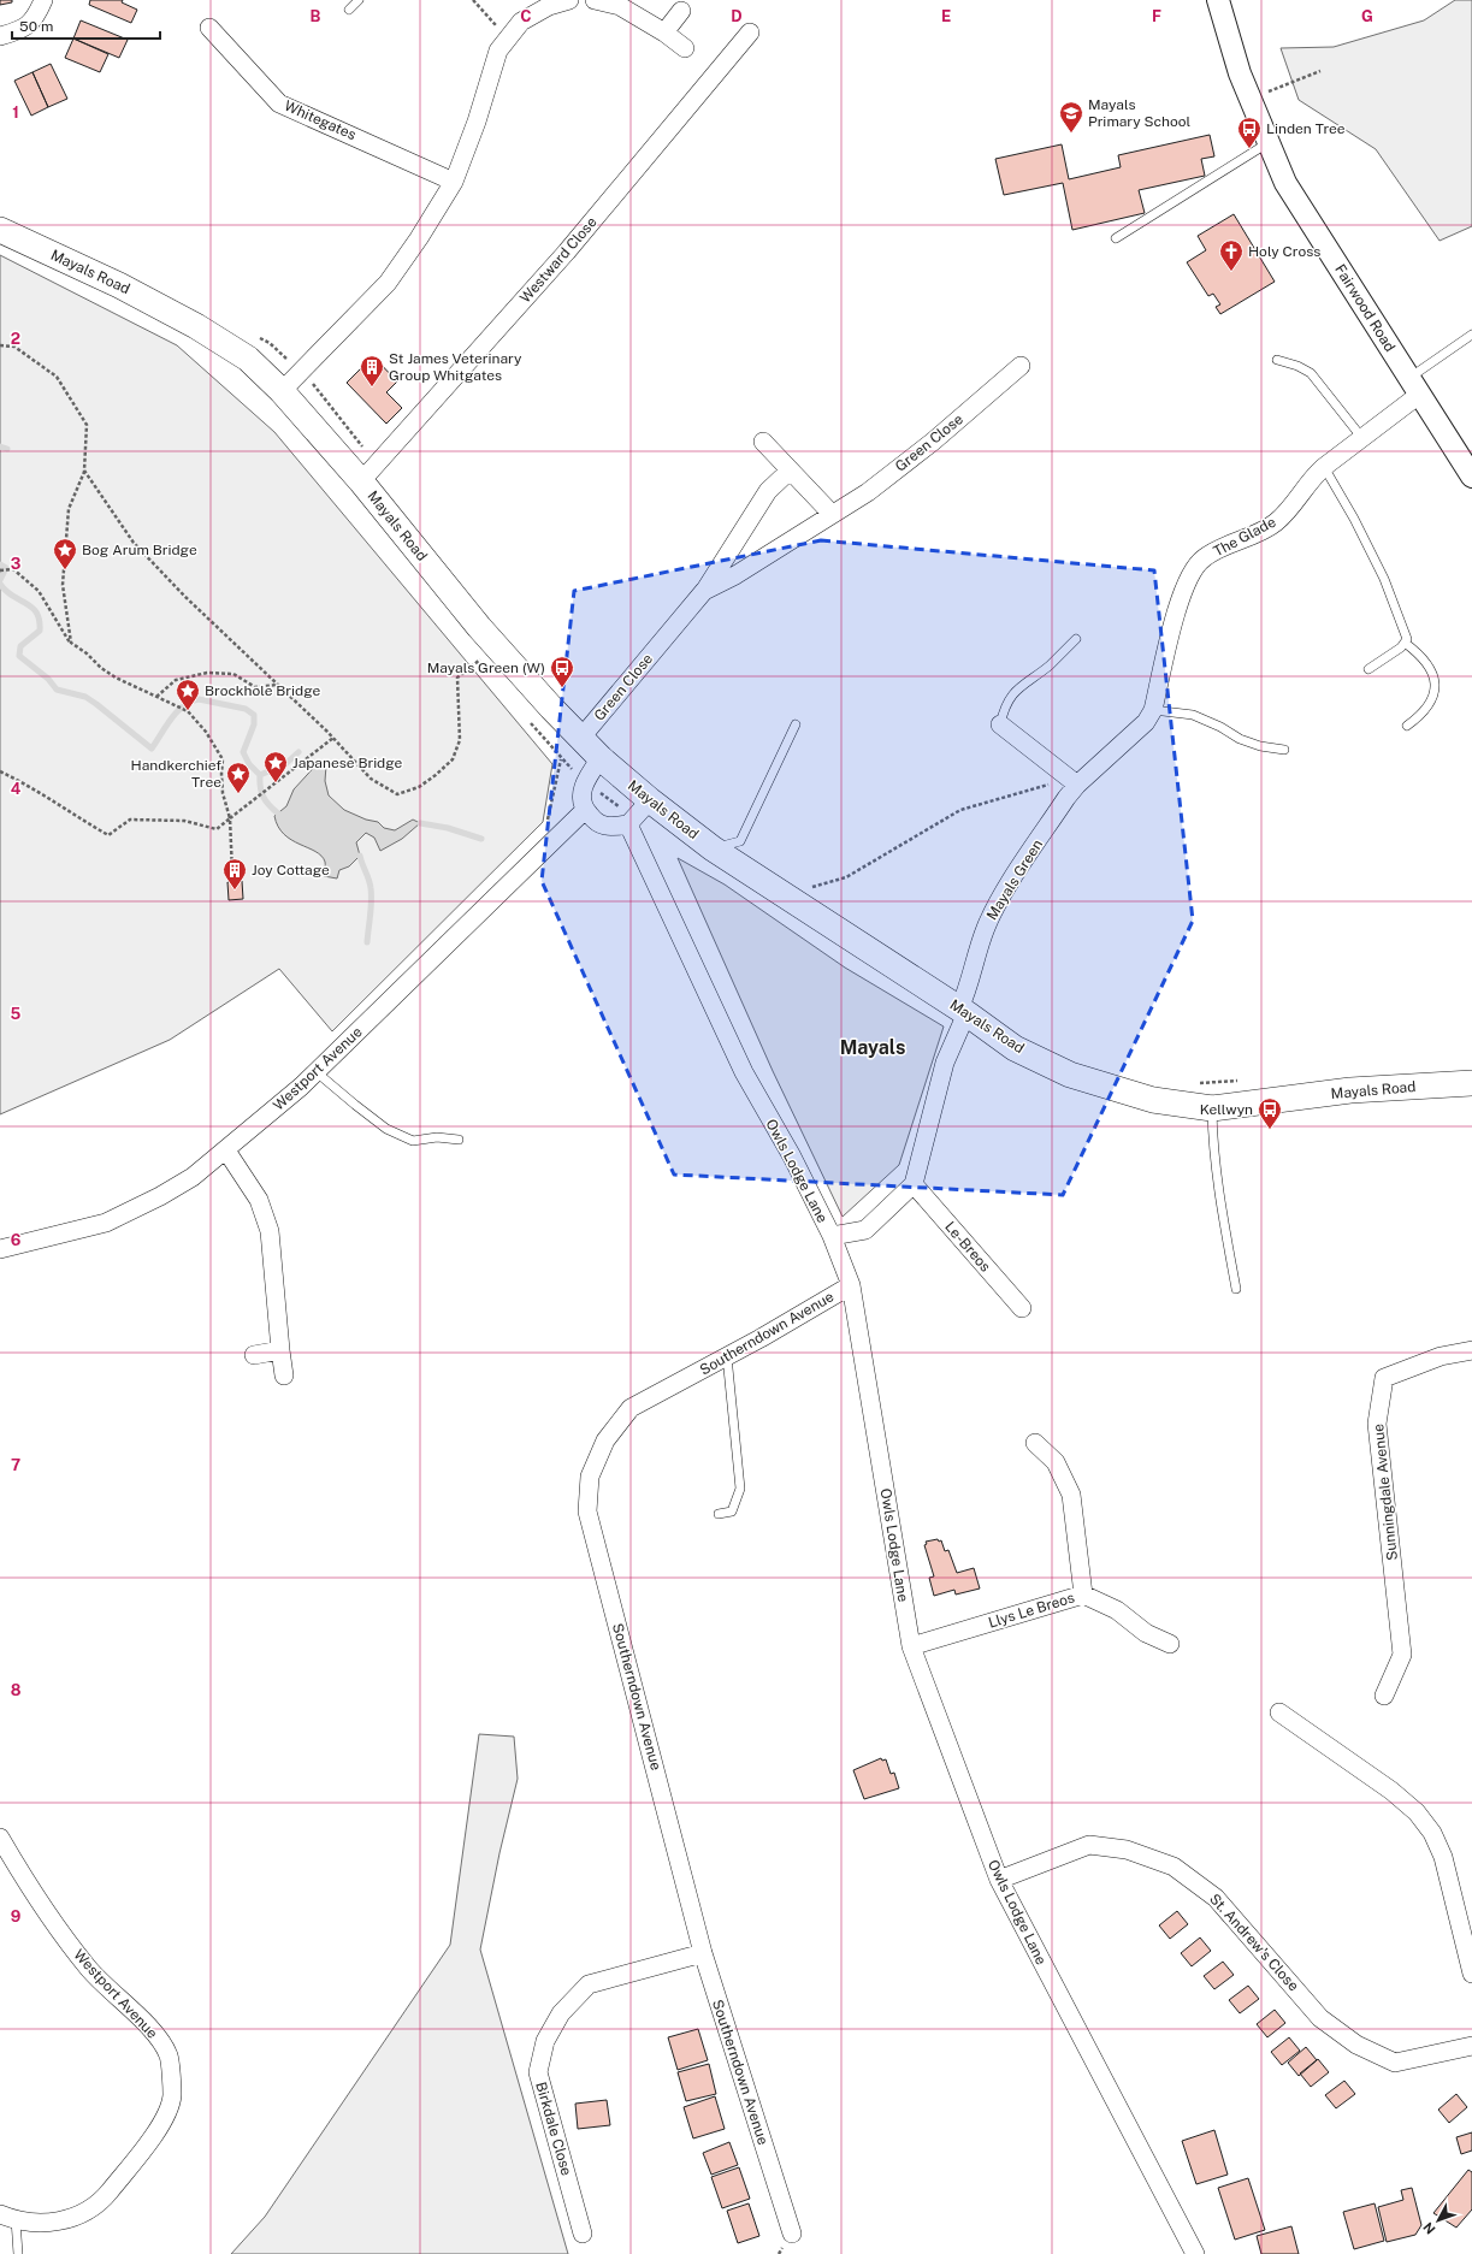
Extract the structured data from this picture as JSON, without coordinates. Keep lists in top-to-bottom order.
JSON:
{
  "streets": {
    "main road": ["Mayals Road"],
    "street": [
      "Whitegates",
      "Westward Close",
      "Fairwood Road",
      "Green Close",
      "The Glade",
      "Mayals Green",
      "Westport Avenue",
      "Owls Lodge Lane",
      "Le-Breos",
      "Southerndown Avenue",
      "Sunningdale Avenue",
      "Llys Le Breos",
      "St. Andrew's Close",
      "Birkdale Close"
    ]
  },
  "crossings": [
    ["Westward Close", "Mayals Road"],
    ["Mayals Road", "Green Close"],
    ["Mayals Road", "Mayals Green"],
    ["Fairwood Road", "The Glade"],
    ["The Glade", "Mayals Green"],
    ["Mayals Green", "Le-Breos"],
    ["Owls Lodge Lane", "Southerndown Avenue"],
    ["Owls Lodge Lane", "Llys Le Breos"],
    ["Owls Lodge Lane", "St. Andrew's Close"],
    ["Southerndown Avenue", "Birkdale Close"]
  ],
  "districts": ["Mayals"],
  "places": {
    "school or university": ["Mayals Primary School"],
    "bus stop": ["Linden Tree", "Mayals Green (W)", "Kellwyn"],
    "church": ["Holy Cross"],
    "building": ["St James Veterinary Group Whitgates", "Joy Cottage"],
    "place": [
      "Bog Arum Bridge",
      "Brockhole Bridge",
      "Japanese Bridge",
      "Handkerchief Tree"
    ]
  },
  "scale_bar": "50 m",
  "north": "bottom left",
  "grid": {
    "columns": [
      "B",
      "C",
      "D",
      "E",
      "F",
      "G"
    ],
    "rows": [
      "1",
      "2",
      "3",
      "4",
      "5",
      "6",
      "7",
      "8",
      "9"
    ]
  }
}
